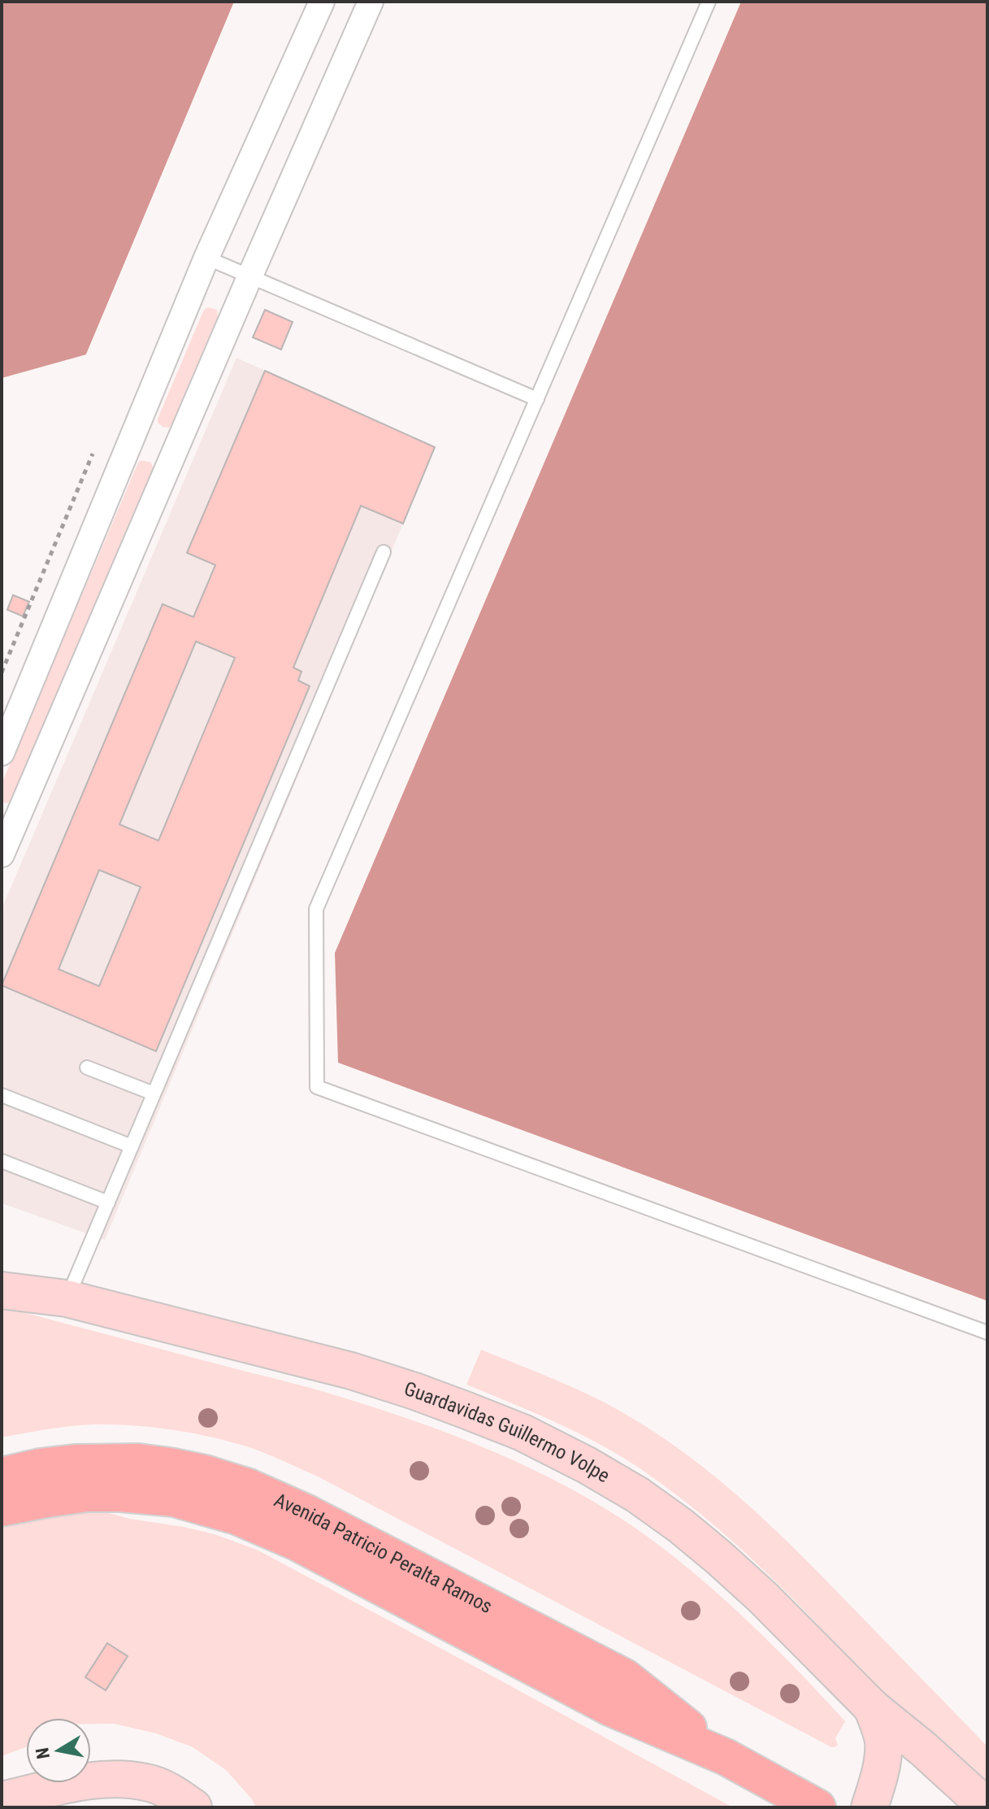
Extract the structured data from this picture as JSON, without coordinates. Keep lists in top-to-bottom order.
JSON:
{
  "streets": {
    "main road": ["Guardavidas Guillermo Volpe", "Avenida Patricio Peralta Ramos"]
  },
  "north": "left"
}
